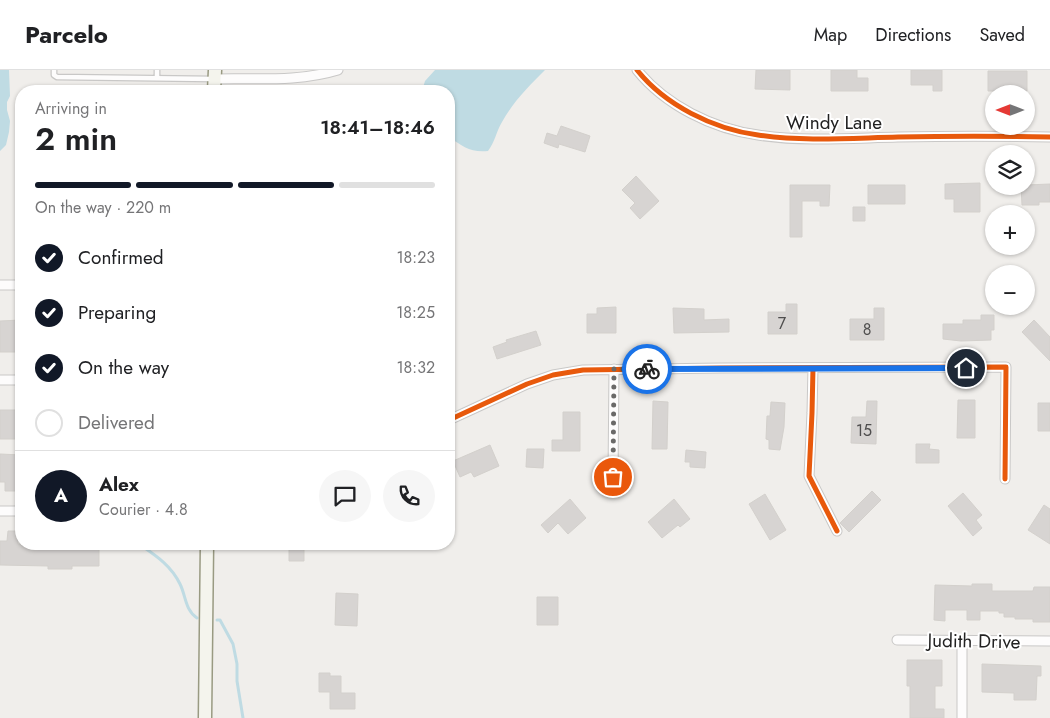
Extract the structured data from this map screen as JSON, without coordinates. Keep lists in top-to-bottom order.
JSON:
{
  "streets": {
    "street": ["Windy Lane", "Judith Drive"]
  },
  "house_numbers": ["7", "8", "15"],
  "north": "left",
  "page": {
    "header": "Parcelo",
    "nav": ["Map", "Directions", "Saved"],
    "map_buttons": ["+", "−"],
    "heading": ["2 min", "Arriving in", "18:41–18:46"],
    "panel": ["Alex", "Courier · 4.8"],
    "bar": "On the way · 220 m",
    "list": [
      ["Confirmed", "18:23"],
      ["Preparing", "18:25"],
      ["On the way", "18:32"],
      "Delivered"
    ],
    "round": "A"
  }
}
